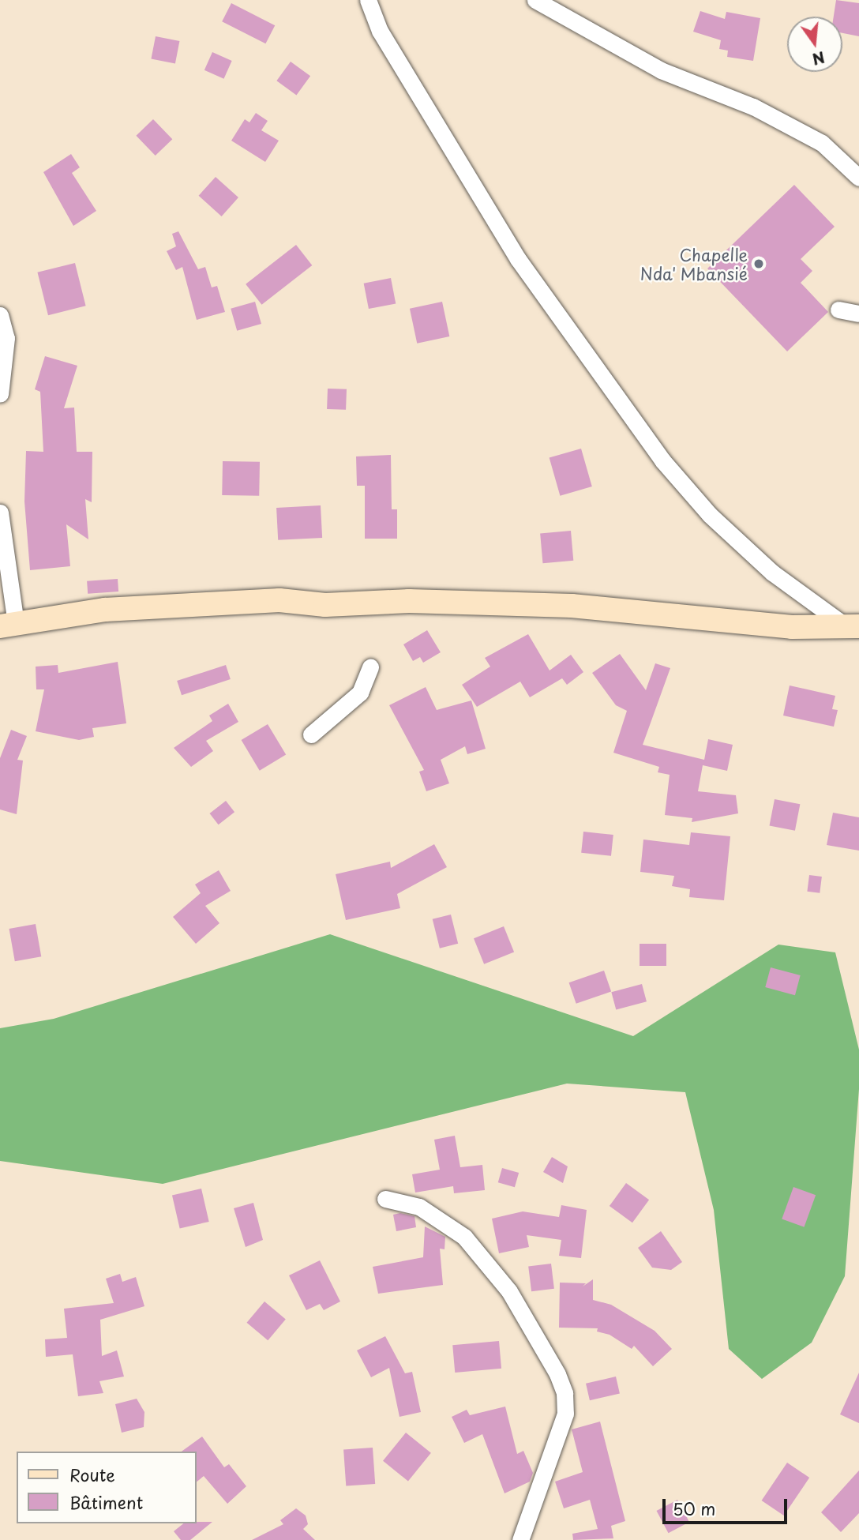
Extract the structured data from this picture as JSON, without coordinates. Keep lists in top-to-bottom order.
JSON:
{
  "places": ["Chapelle Nda' Mbansié"],
  "legend": ["Route", "Bâtiment"],
  "scale_bar": "50 m",
  "north": "bottom"
}
